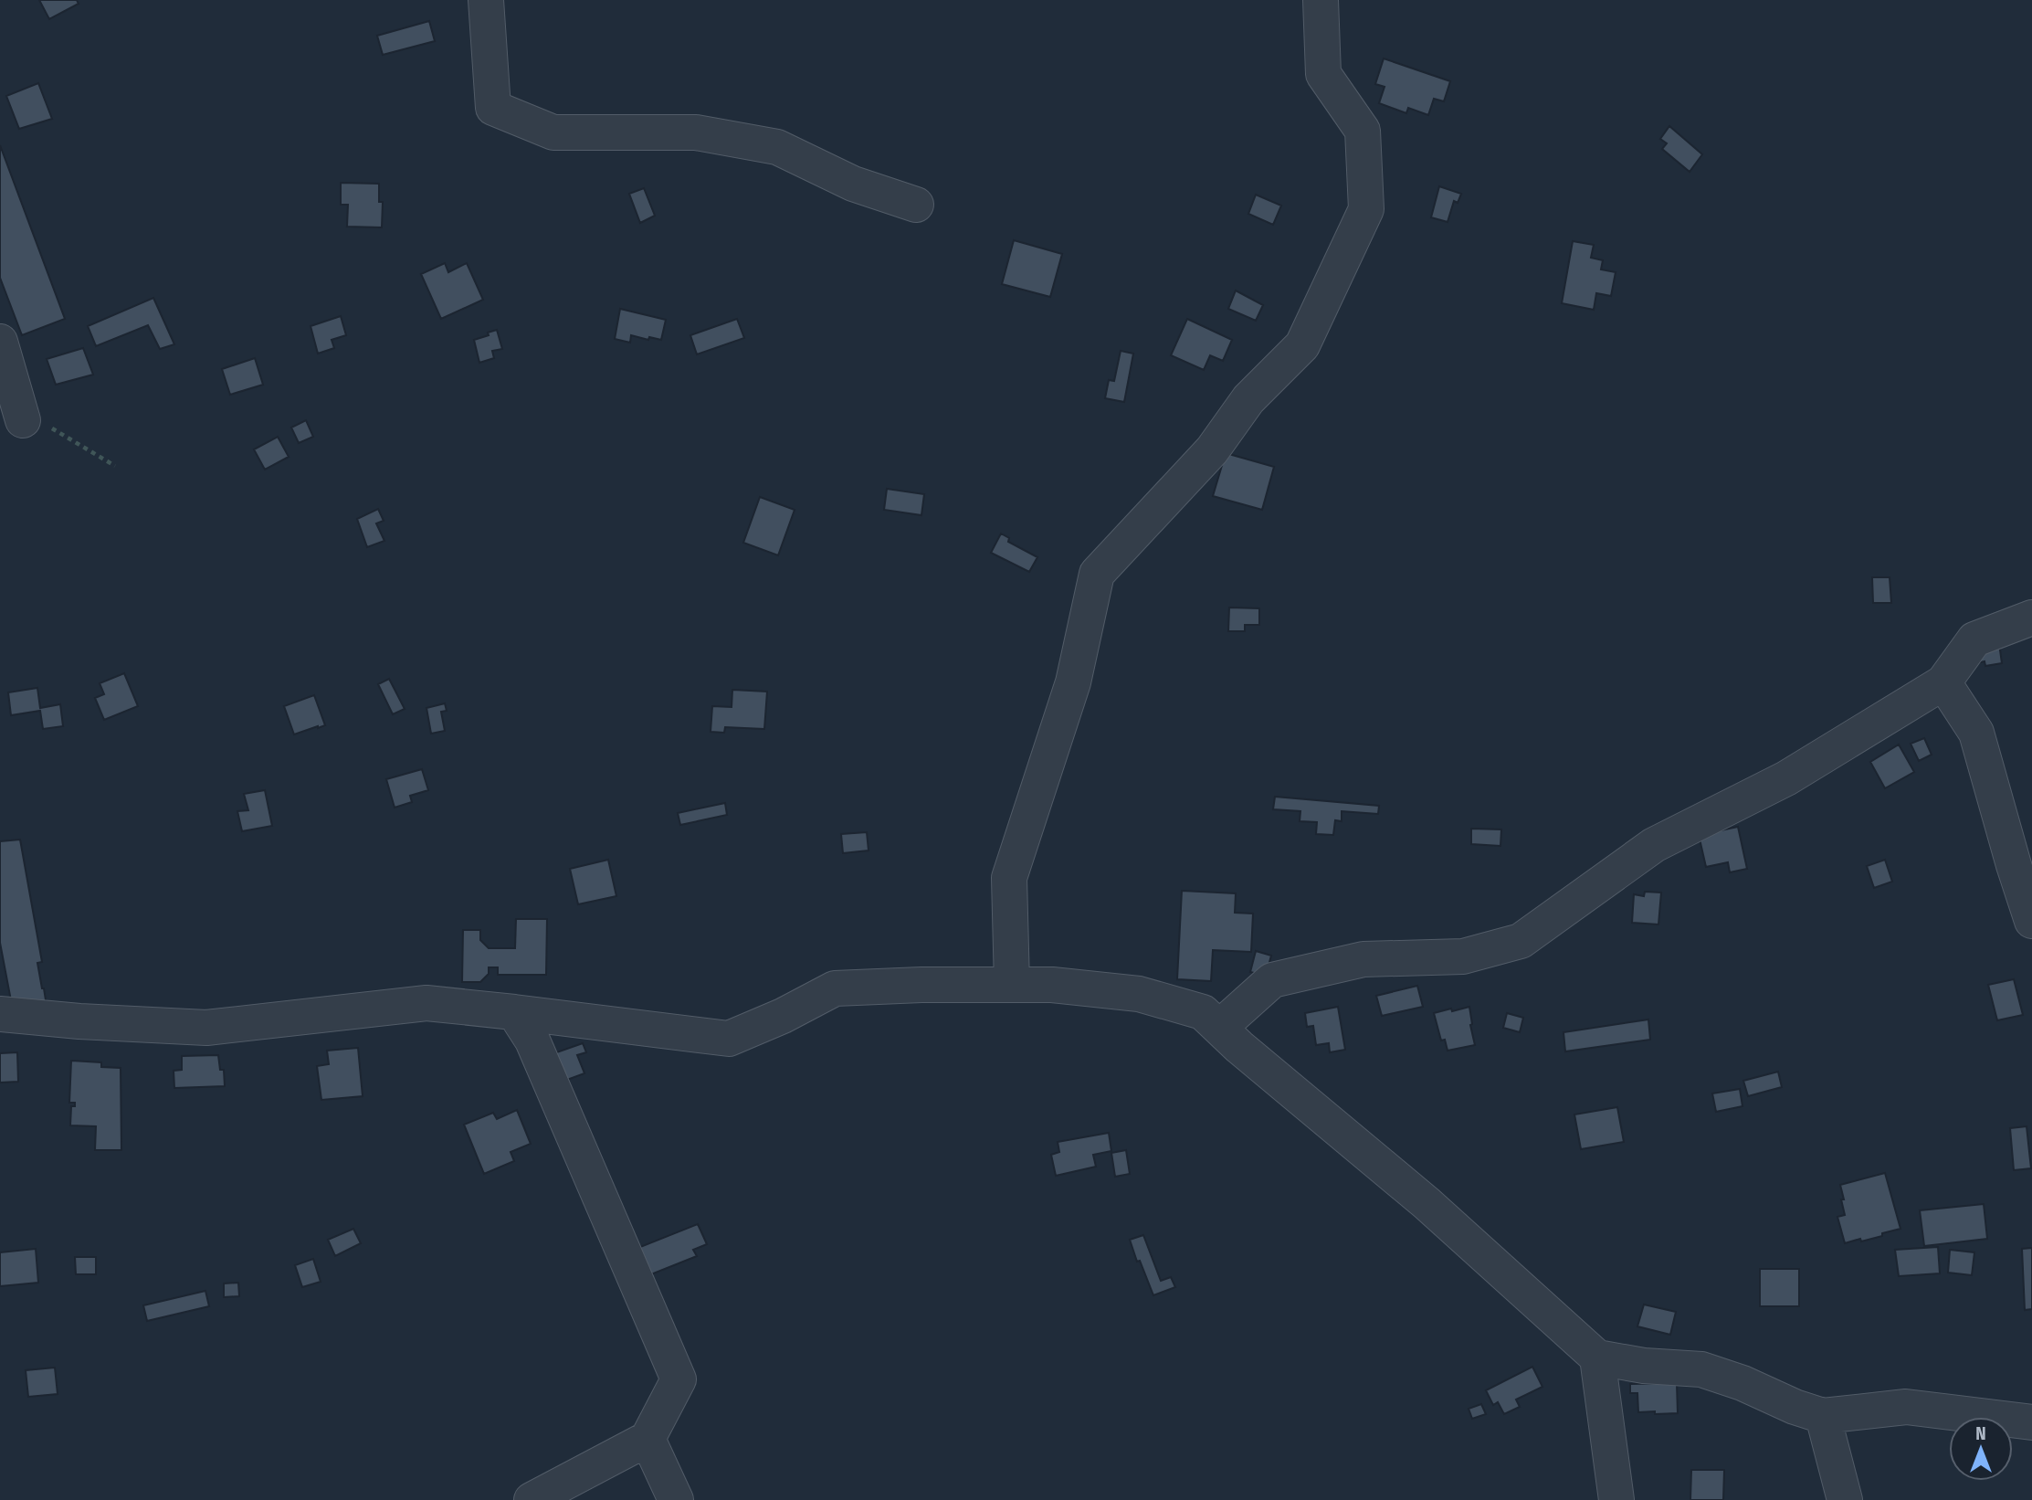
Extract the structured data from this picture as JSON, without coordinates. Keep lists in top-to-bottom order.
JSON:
{
  "north": "top"
}
